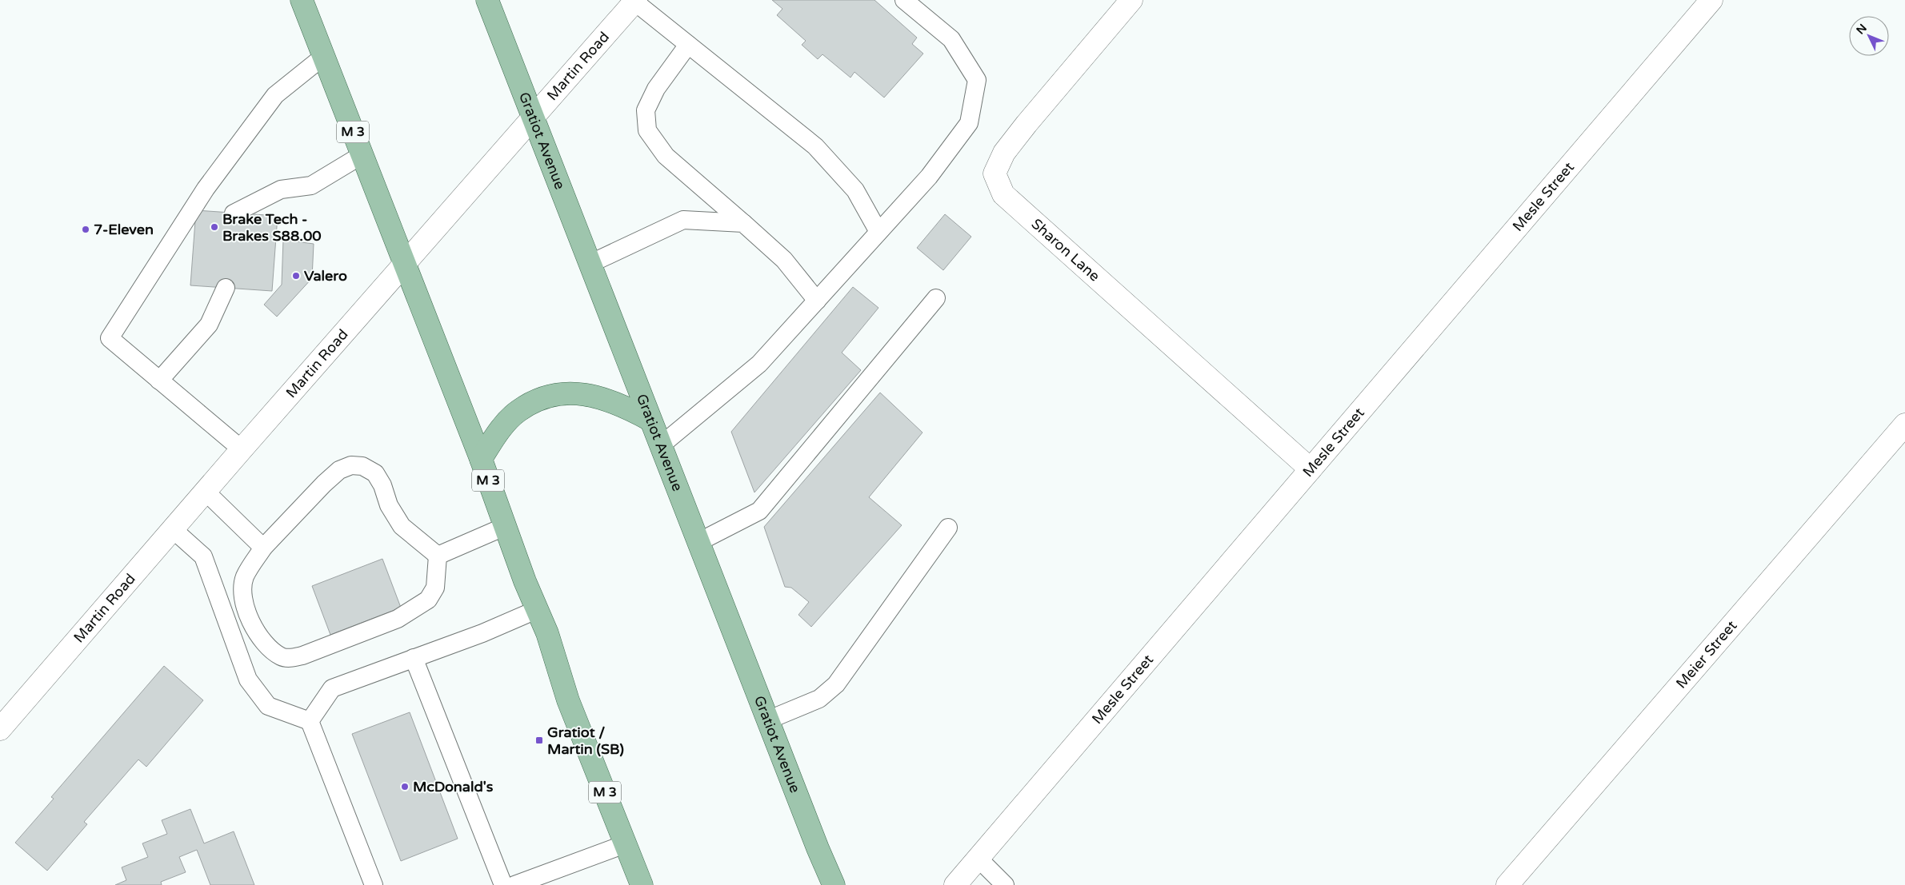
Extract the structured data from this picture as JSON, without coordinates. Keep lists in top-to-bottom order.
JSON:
{
  "streets": {
    "main road": ["M 3", "Gratiot Avenue"],
    "street": [
      "Martin Road",
      "Mesle Street",
      "Sharon Lane",
      "Meier Street"
    ]
  },
  "crossings": [
    ["Martin Road", "M 3"],
    ["Martin Road", "Gratiot Avenue"],
    ["Mesle Street", "Sharon Lane"]
  ],
  "places": {
    "other": [
      "Brake Tech - Brakes S88.00",
      "7-Eleven",
      "Valero",
      "McDonald's"
    ],
    "transit": ["Gratiot / Martin (SB)"]
  },
  "north": "top left"
}
